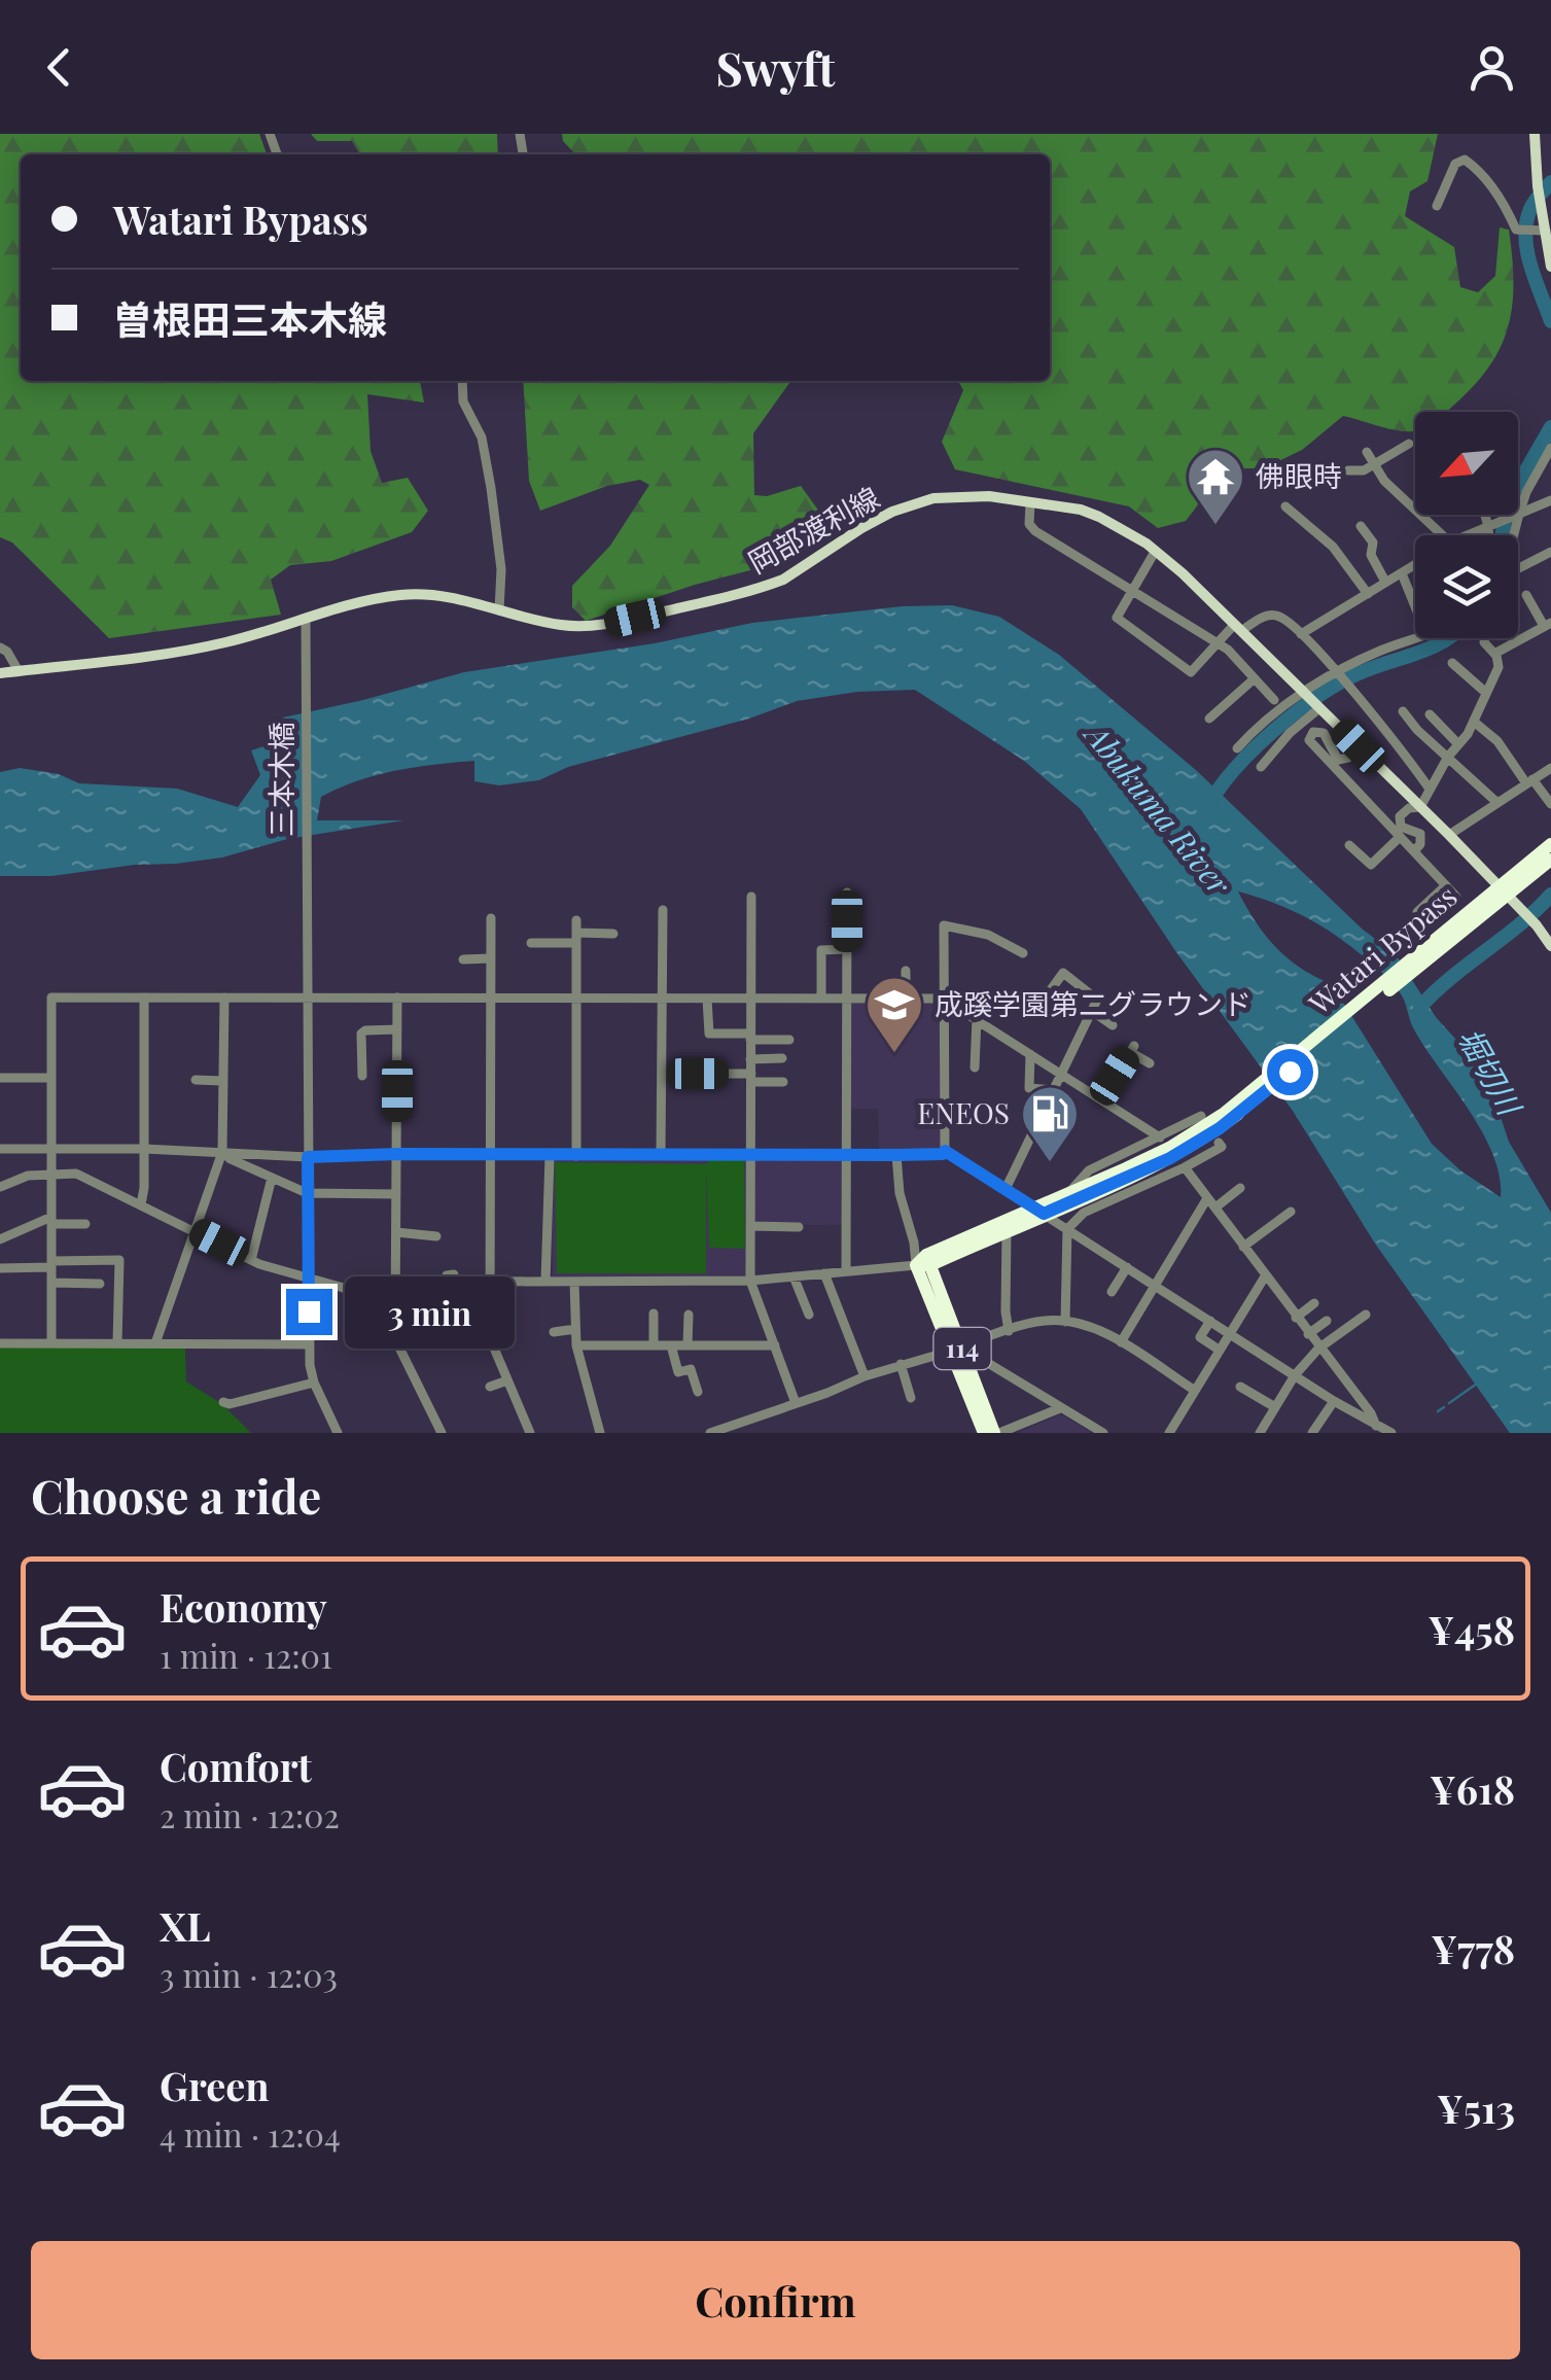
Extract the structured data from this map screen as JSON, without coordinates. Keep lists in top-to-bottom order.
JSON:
{
  "streets": {
    "highway": ["Watari Bypass", "114"],
    "main road": ["岡部渡利線"],
    "street": ["三本木橋"]
  },
  "crossings": [
    ["岡部渡利線", "三本木橋"],
    ["岡部渡利線", "Watari Bypass"],
    ["Watari Bypass", "114"]
  ],
  "water": ["Abukuma River", "堀切川"],
  "places": {
    "temple": ["佛眼時"],
    "school or university": ["成蹊学園第二グラウンド"],
    "fuel station": ["ENEOS"]
  },
  "north": "bottom left",
  "page": {
    "header": "Swyft",
    "banner": ["Watari Bypass", "曽根田三本木線"],
    "bubble": "3 min",
    "heading": "Choose a ride",
    "list": [
      {
        "name": "Economy",
        "note": "1 min · 12:01",
        "value": "¥458"
      },
      {
        "name": "Comfort",
        "note": "2 min · 12:02",
        "value": "¥618"
      },
      {
        "name": "XL",
        "note": "3 min · 12:03",
        "value": "¥778"
      },
      {
        "name": "Green",
        "note": "4 min · 12:04",
        "value": "¥513"
      }
    ],
    "buttons": "Confirm"
  }
}
